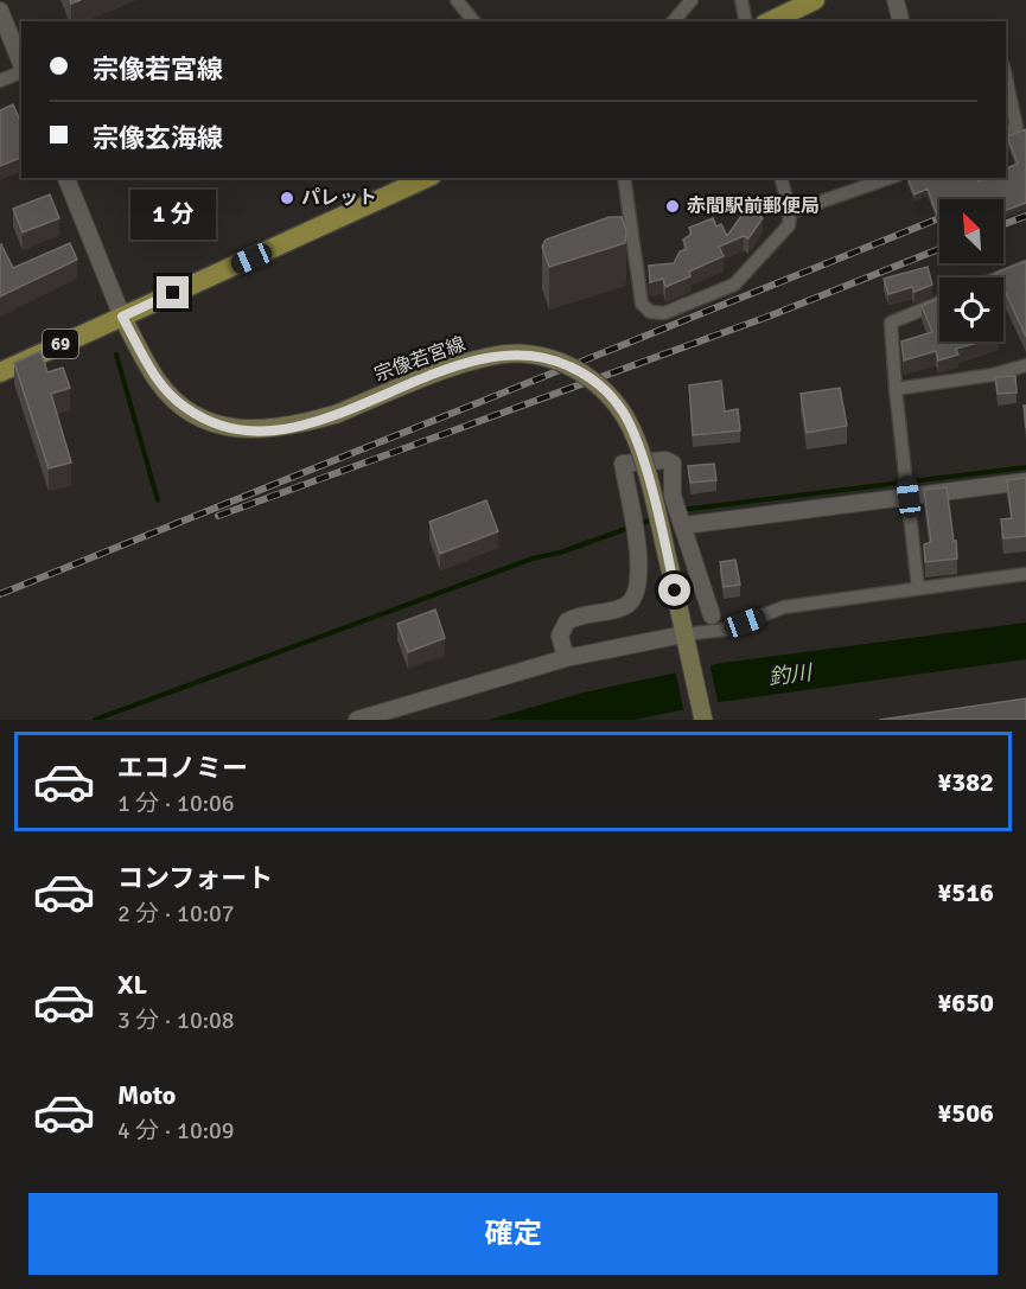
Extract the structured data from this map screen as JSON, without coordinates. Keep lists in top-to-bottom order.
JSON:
{
  "streets": {
    "main road": ["69", "宗像若宮線"]
  },
  "crossings": [
    ["69", "宗像若宮線"]
  ],
  "water": ["釣川"],
  "places": ["パレット", "赤間駅前郵便局"],
  "north": "top left",
  "page": {
    "banner": ["宗像若宮線", "宗像玄海線"],
    "bubble": "1 分",
    "list": [
      {
        "name": "エコノミー",
        "note": "1 分 · 10:06",
        "value": "¥382"
      },
      {
        "name": "コンフォート",
        "note": "2 分 · 10:07",
        "value": "¥516"
      },
      {
        "name": "XL",
        "note": "3 分 · 10:08",
        "value": "¥650"
      },
      {
        "name": "Moto",
        "note": "4 分 · 10:09",
        "value": "¥506"
      }
    ],
    "buttons": "確定"
  }
}
